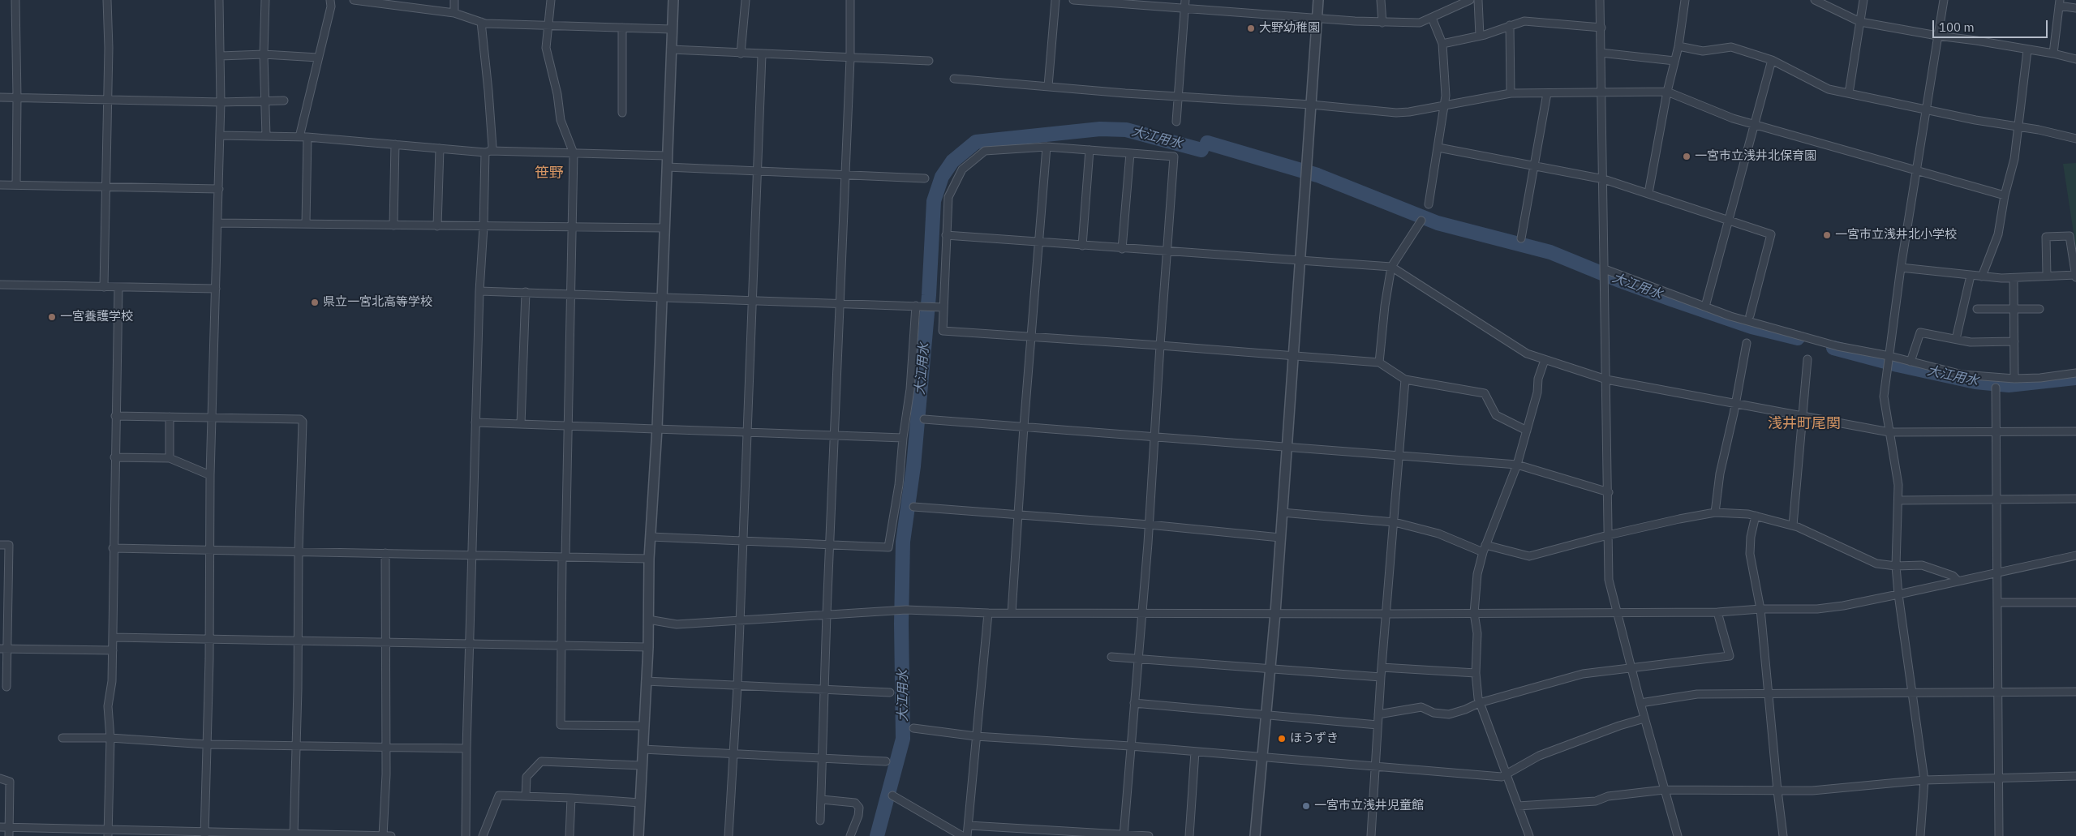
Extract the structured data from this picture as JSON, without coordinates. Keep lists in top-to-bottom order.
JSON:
{
  "districts": ["笹野", "浅井町尾関"],
  "water": ["大江用水"],
  "places": [
    "大野幼稚園",
    "一宮市立浅井北保育園",
    "一宮市立浅井北小学校",
    "県立一宮北高等学校",
    "一宮養護学校",
    "ほうずき",
    "一宮市立浅井児童館"
  ],
  "scale_bar": "100 m"
}
